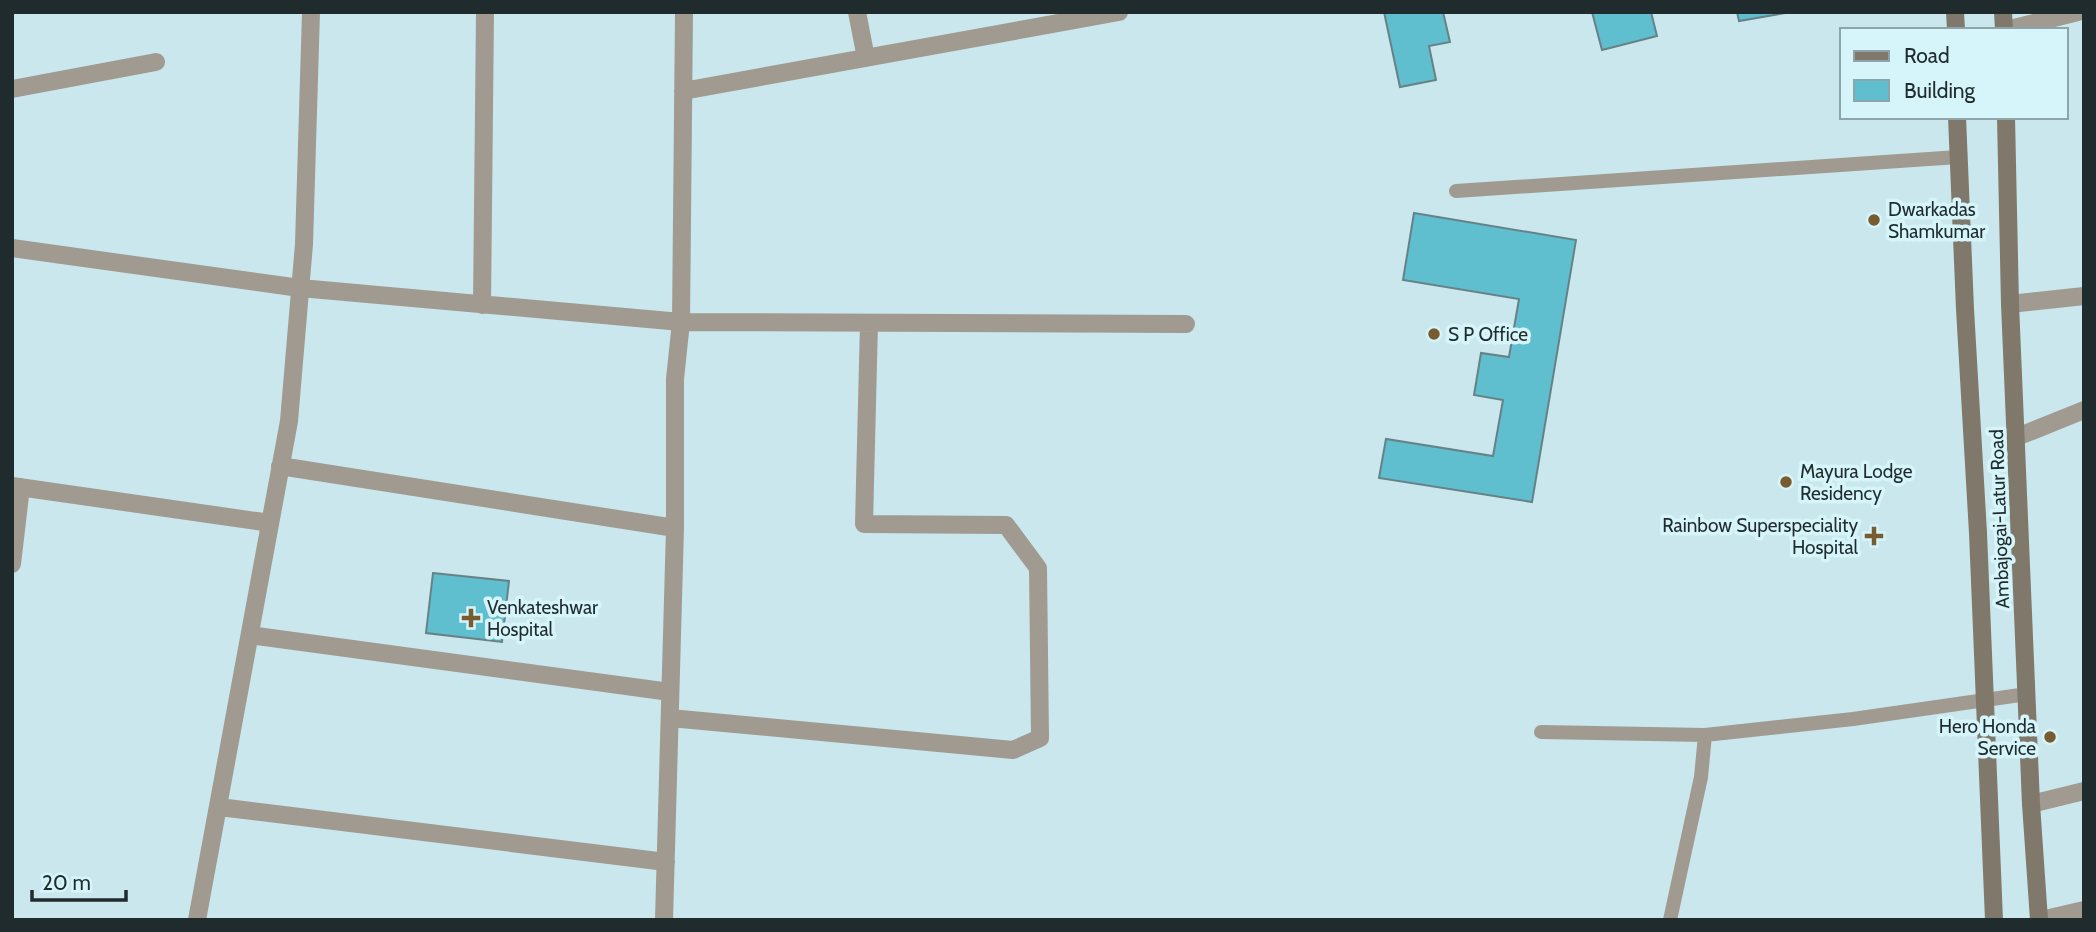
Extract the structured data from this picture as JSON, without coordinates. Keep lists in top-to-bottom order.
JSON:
{
  "streets": {
    "main road": ["Ambajogai-Latur Road"]
  },
  "places": {
    "other": [
      "Dwarkadas Shamkumar",
      "S P Office",
      "Mayura Lodge Residency",
      "Hero Honda Service"
    ],
    "health": ["Rainbow Superspeciality Hospital", "Venkateshwar Hospital"]
  },
  "legend": ["Road", "Building"],
  "scale_bar": "20 m"
}
